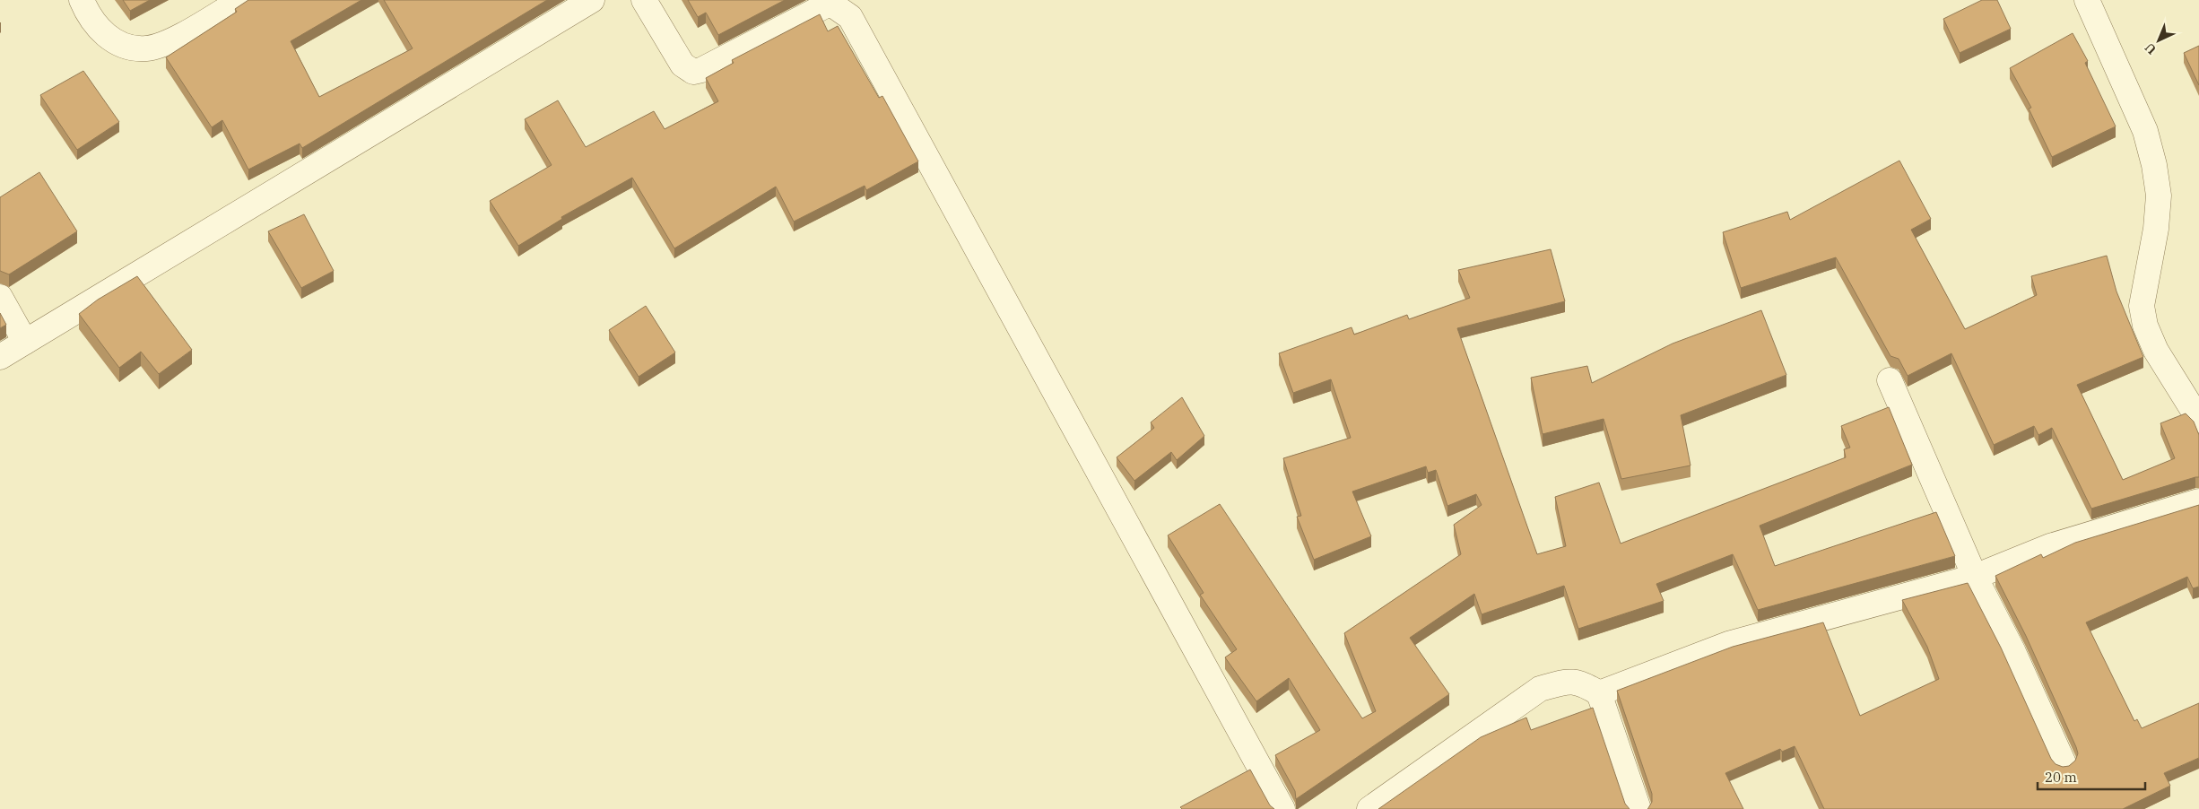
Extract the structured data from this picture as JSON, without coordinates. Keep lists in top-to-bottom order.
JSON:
{
  "scale_bar": "20 m",
  "north": "bottom left"
}
